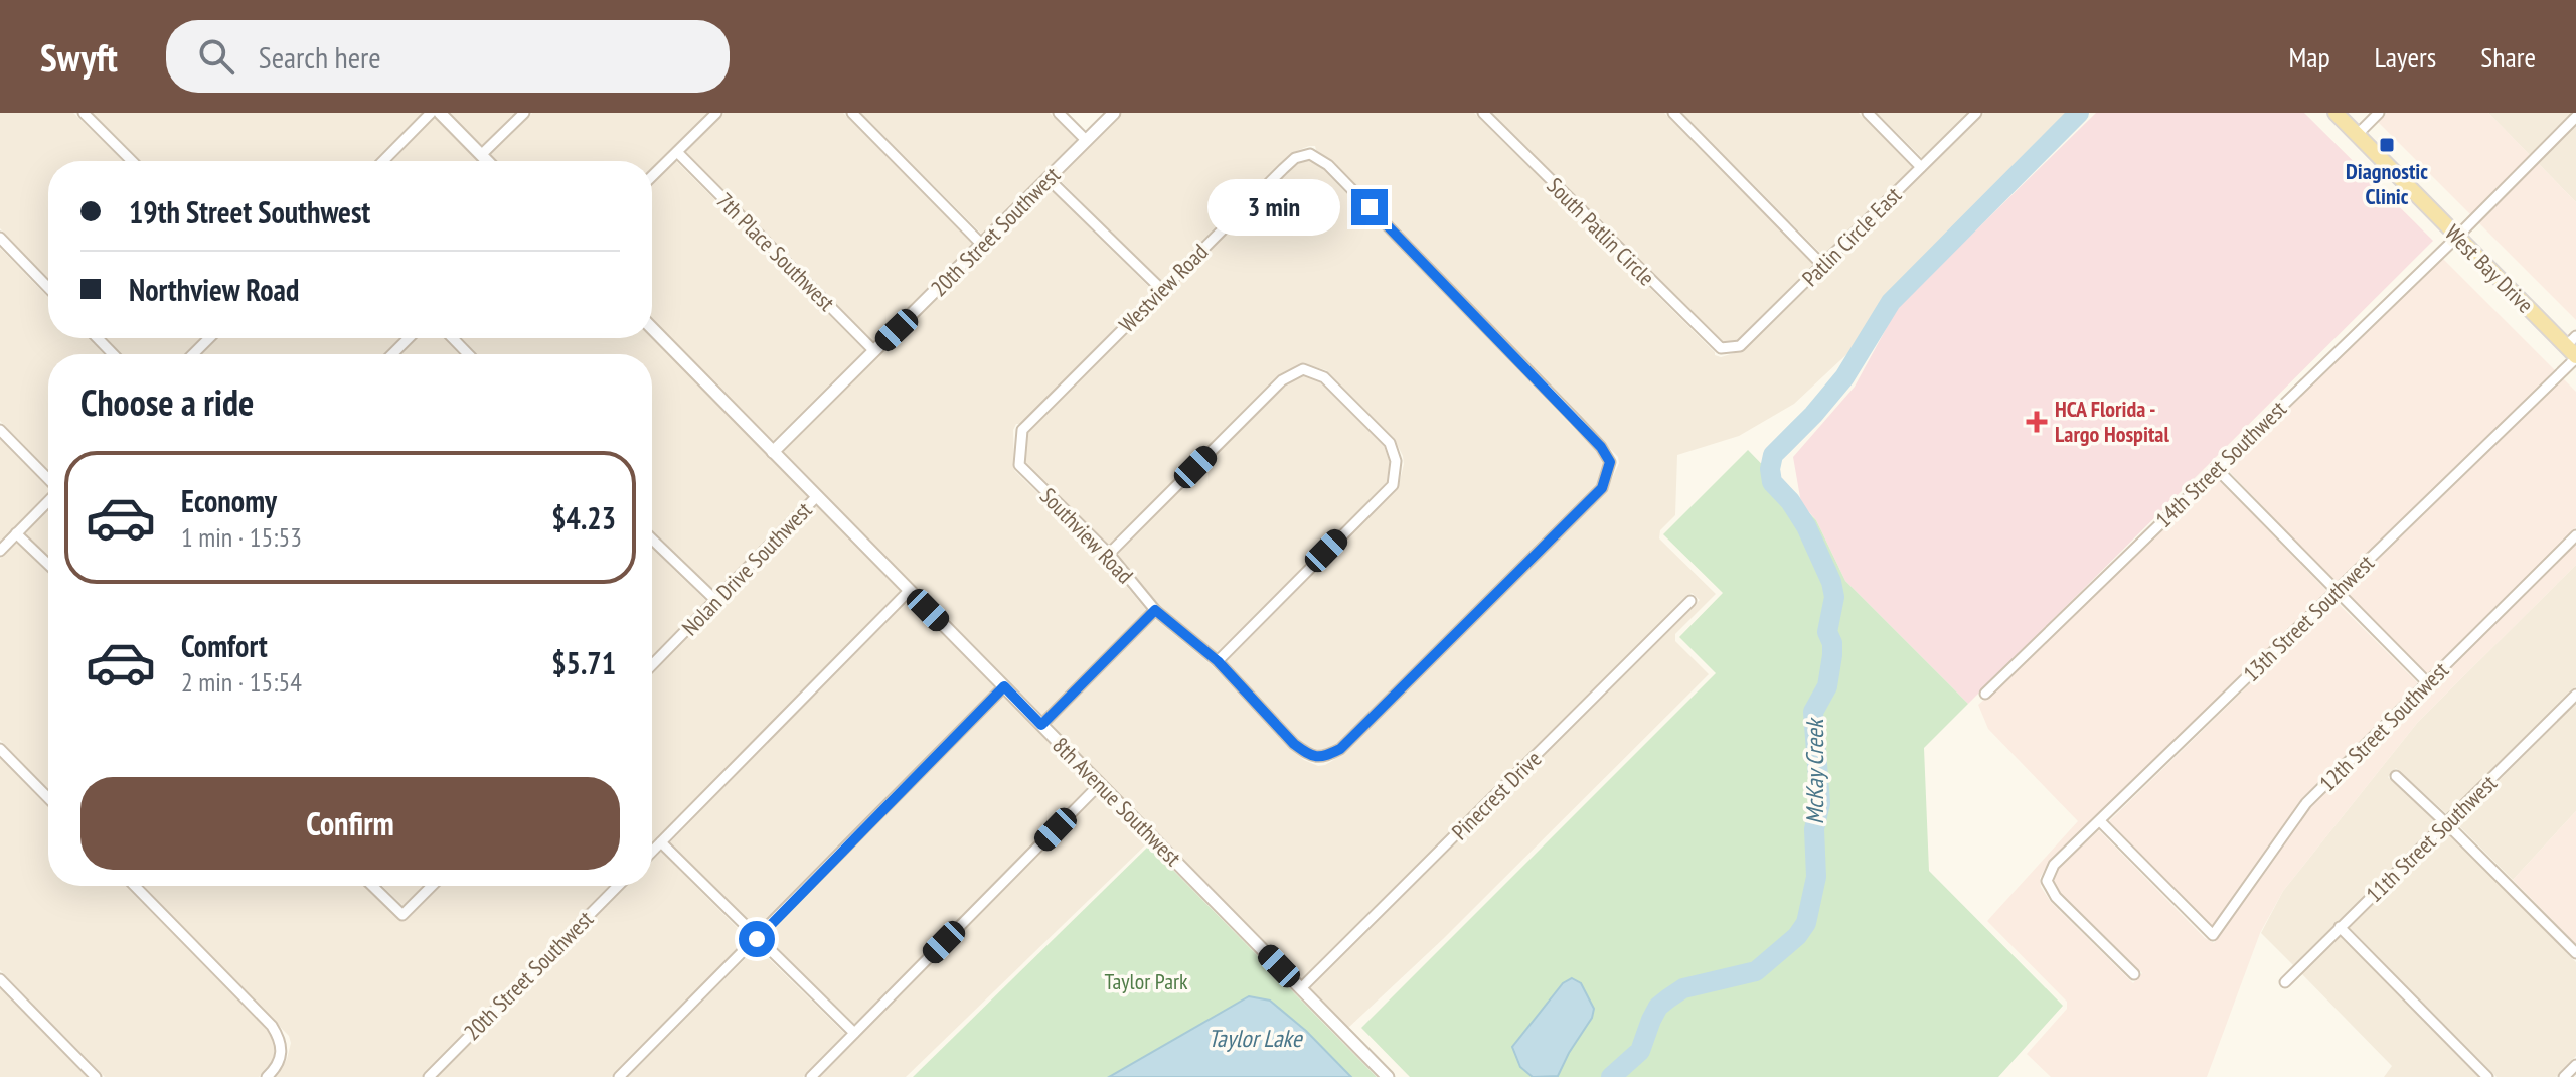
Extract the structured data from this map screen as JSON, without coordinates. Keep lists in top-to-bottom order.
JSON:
{
  "streets": {
    "main road": ["West Bay Drive"],
    "street": [
      "20th Street Southwest",
      "South Patlin Circle",
      "Patlin Circle East",
      "7th Place Southwest",
      "Westview Road",
      "14th Street Southwest",
      "Southview Road",
      "Nolan Drive Southwest",
      "13th Street Southwest",
      "12th Street Southwest",
      "Pinecrest Drive",
      "8th Avenue Southwest",
      "11th Street Southwest"
    ]
  },
  "crossings": [
    ["20th Street Southwest", "7th Place Southwest"],
    ["20th Street Southwest", "8th Avenue Southwest"],
    ["South Patlin Circle", "Patlin Circle East"],
    ["West Bay Drive", "14th Street Southwest"],
    ["West Bay Drive", "13th Street Southwest"],
    ["Westview Road", "Southview Road"],
    ["Nolan Drive Southwest", "8th Avenue Southwest"],
    ["13th Street Southwest", "12th Street Southwest"],
    ["Pinecrest Drive", "8th Avenue Southwest"]
  ],
  "water": ["McKay Creek", "Taylor Lake"],
  "parks": ["Taylor Park"],
  "places": {
    "transit": ["Diagnostic Clinic"],
    "health": ["HCA Florida - Largo Hospital"]
  },
  "page": {
    "header": "Swyft",
    "search": "Search here",
    "nav": ["Map", "Layers", "Share"],
    "banner": ["19th Street Southwest", "Northview Road"],
    "bubble": "3 min",
    "heading": "Choose a ride",
    "list": [
      {
        "name": "Economy",
        "note": "1 min · 15:53",
        "value": "$4.23"
      },
      {
        "name": "Comfort",
        "note": "2 min · 15:54",
        "value": "$5.71"
      }
    ],
    "buttons": "Confirm"
  }
}
